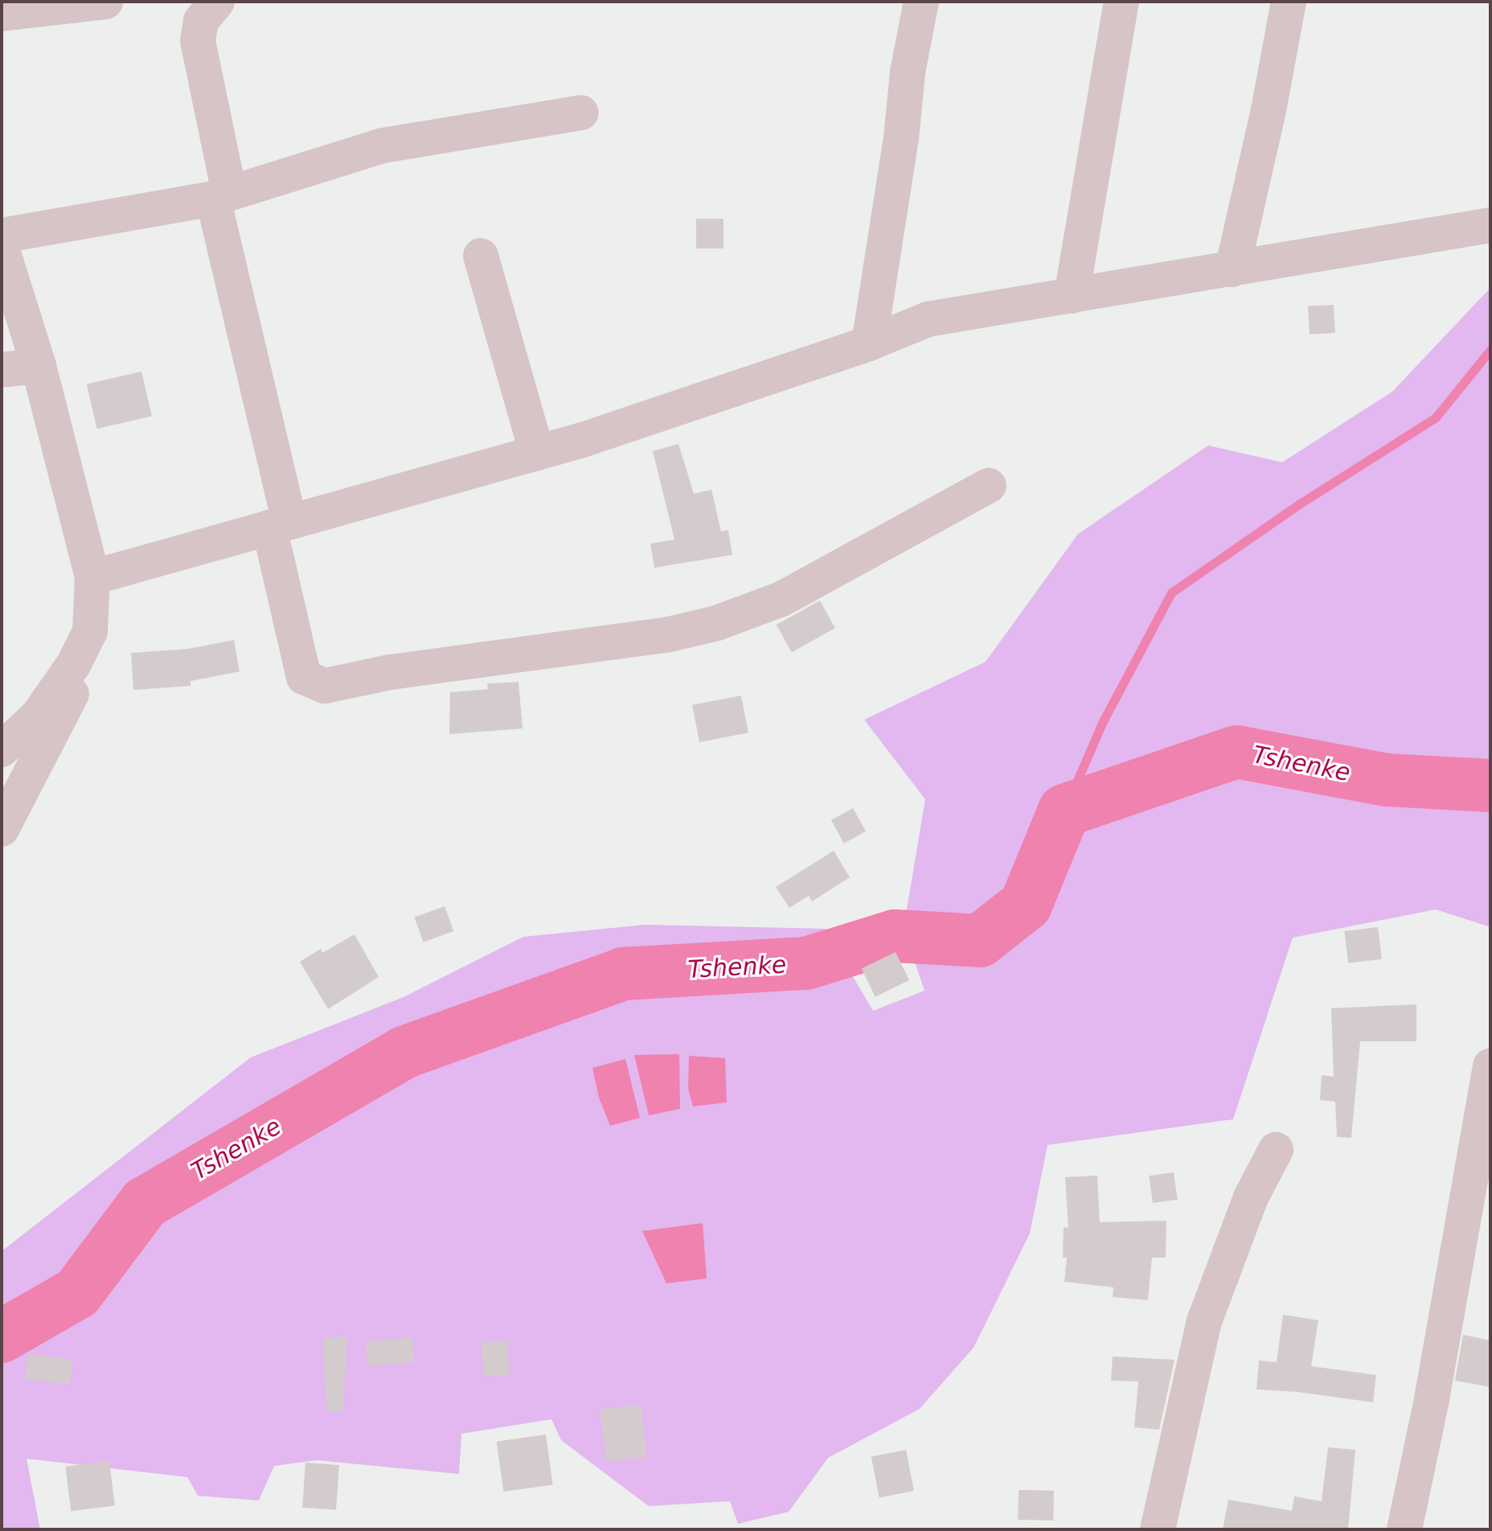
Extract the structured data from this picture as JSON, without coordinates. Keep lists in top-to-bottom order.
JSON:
{
  "water": ["Tshenke"]
}
